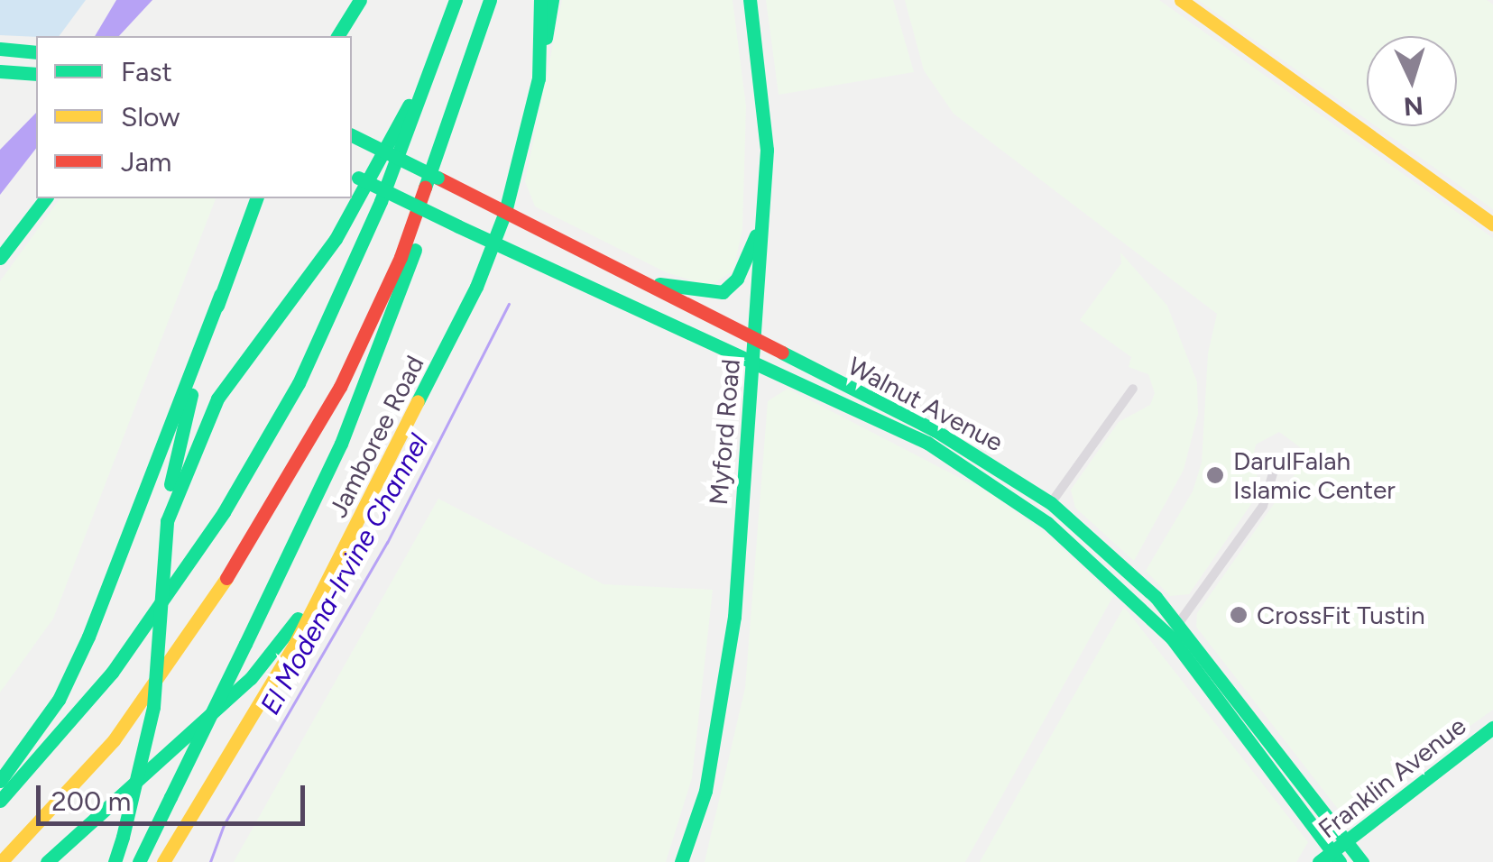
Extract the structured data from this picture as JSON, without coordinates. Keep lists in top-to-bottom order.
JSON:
{
  "streets": {
    "main road": [
      "Walnut Avenue",
      "Myford Road",
      "Jamboree Road",
      "Franklin Avenue"
    ]
  },
  "crossings": [
    ["Walnut Avenue", "Myford Road"],
    ["Walnut Avenue", "Jamboree Road"],
    ["Walnut Avenue", "Franklin Avenue"]
  ],
  "water": ["El Modena-Irvine Channel"],
  "places": ["DarulFalah Islamic Center", "CrossFit Tustin"],
  "legend": ["Fast", "Slow", "Jam"],
  "scale_bar": "200 m",
  "north": "bottom"
}
